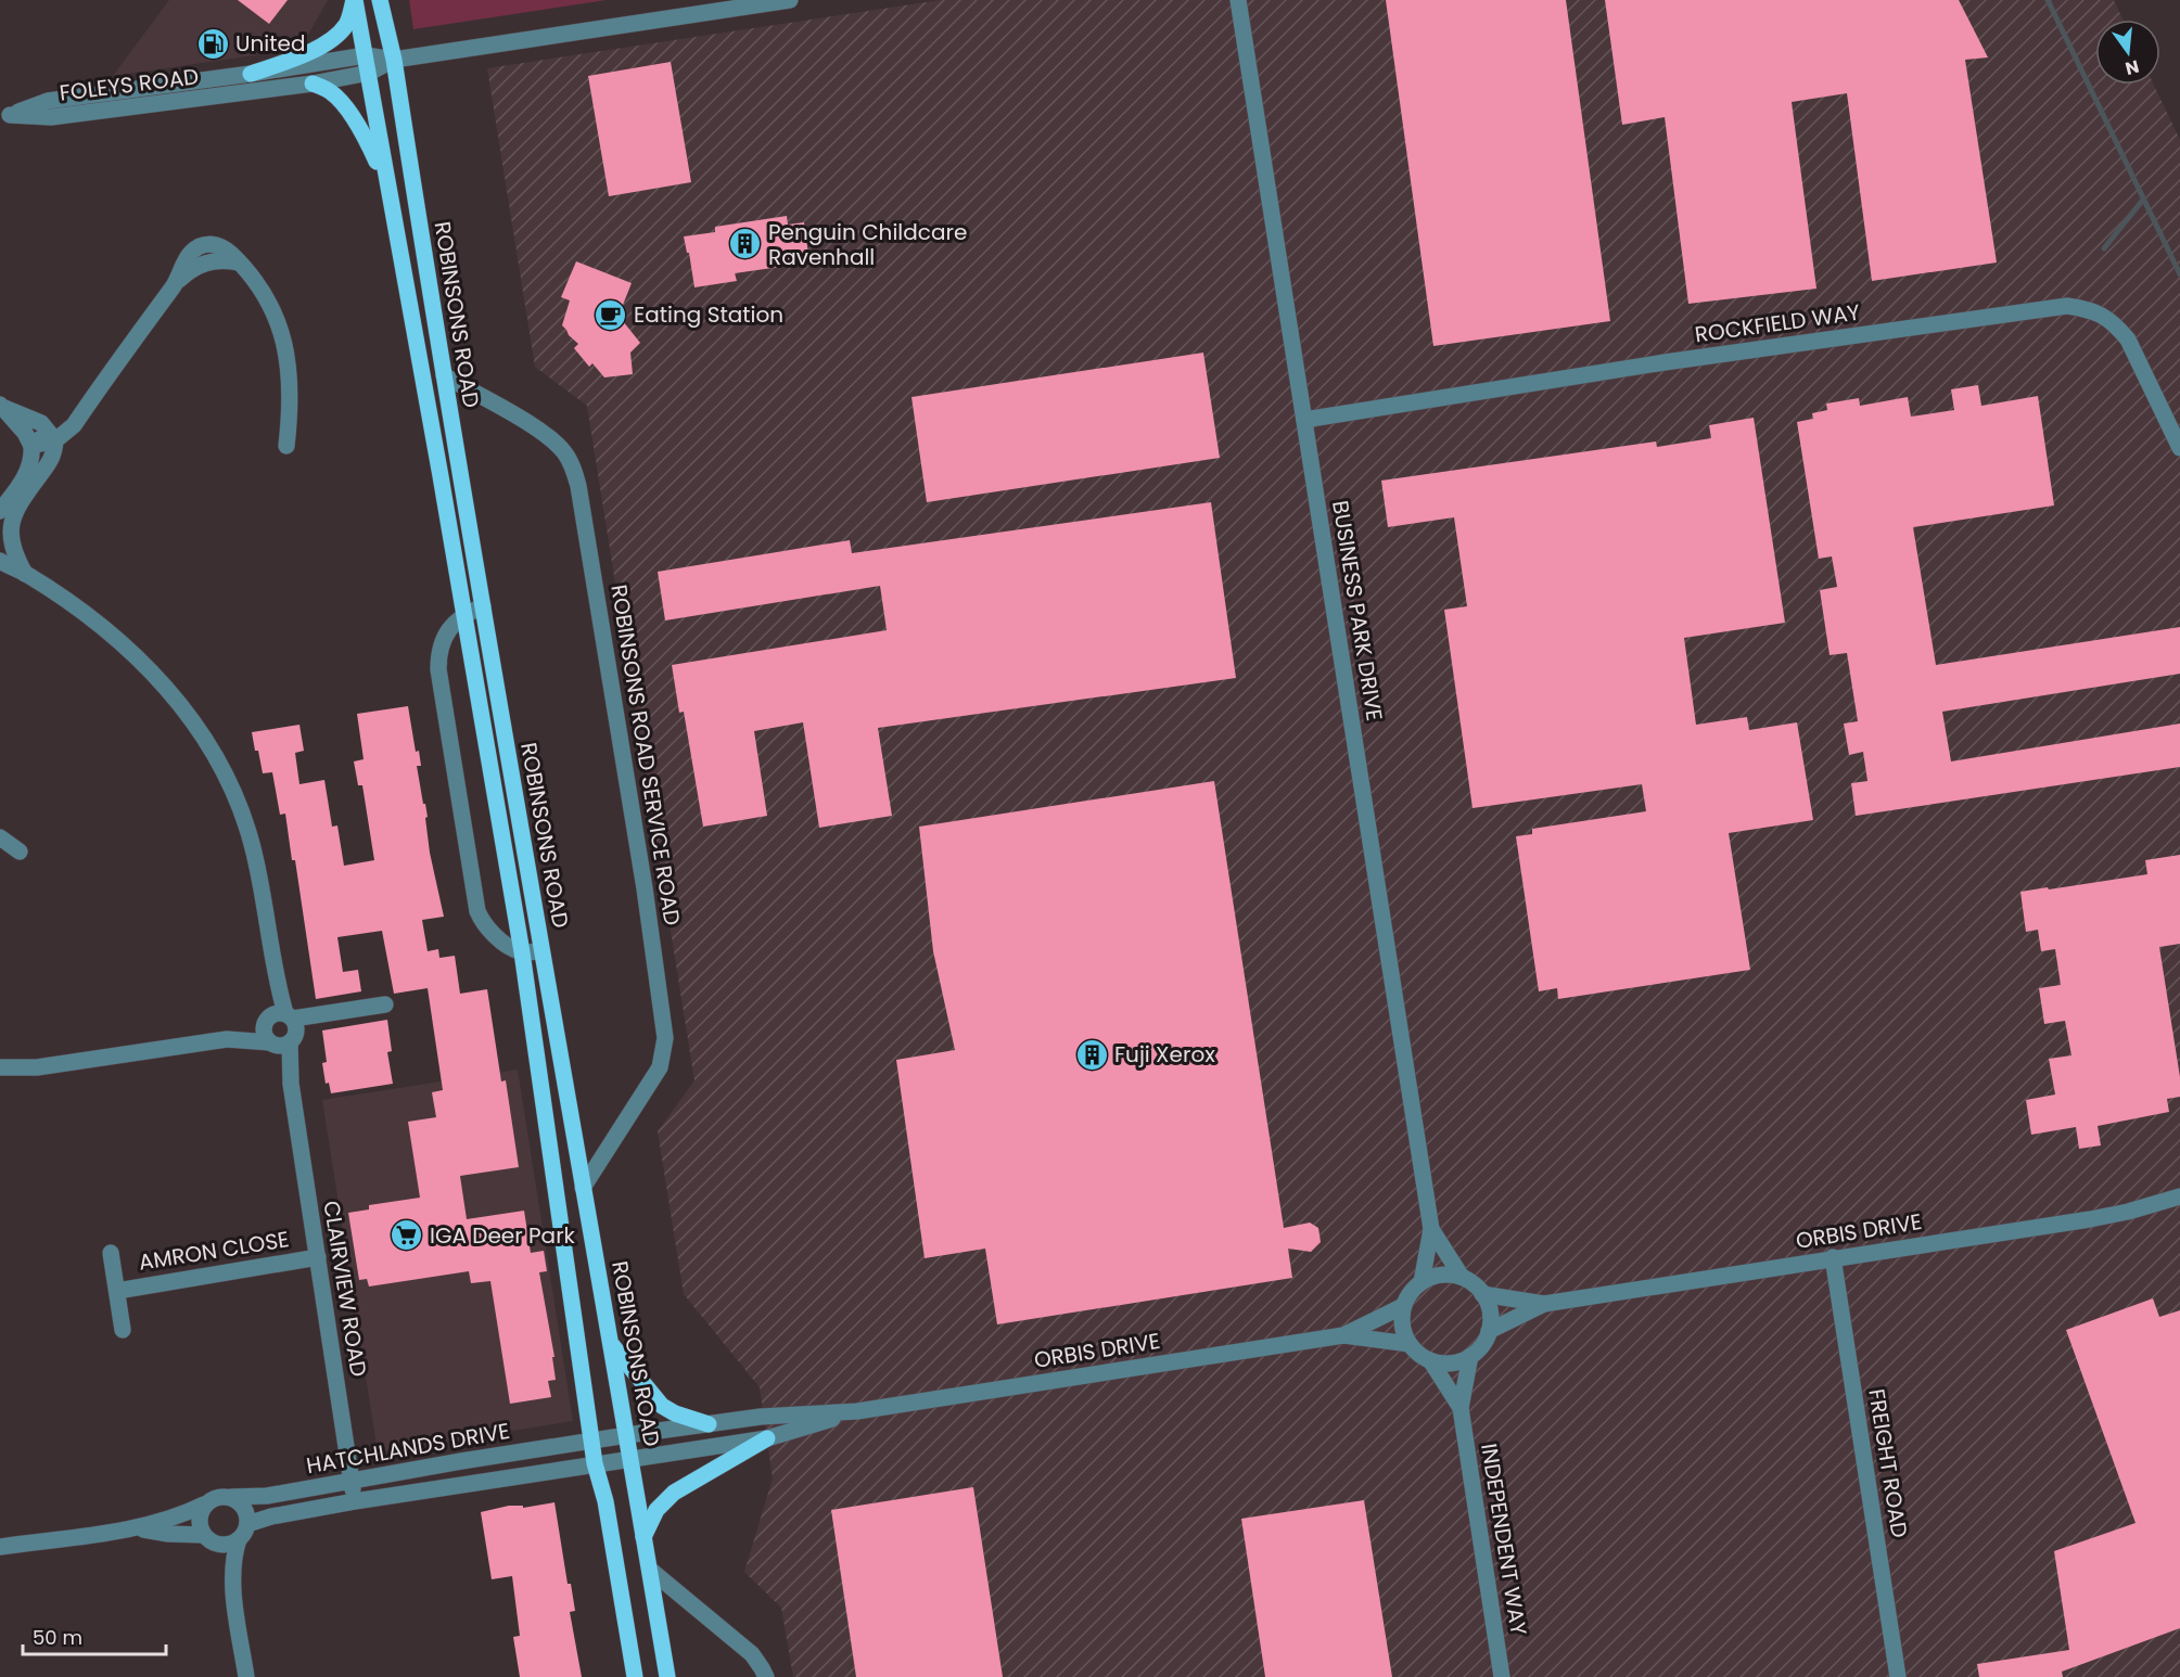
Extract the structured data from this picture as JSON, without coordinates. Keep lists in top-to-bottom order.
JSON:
{
  "streets": {
    "main road": ["ROBINSONS ROAD"],
    "street": [
      "FOLEYS ROAD",
      "ROCKFIELD WAY",
      "BUSINESS PARK DRIVE",
      "ROBINSONS ROAD SERVICE ROAD",
      "ORBIS DRIVE",
      "AMRON CLOSE",
      "CLAIRVIEW ROAD",
      "HATCHLANDS DRIVE",
      "FREIGHT ROAD",
      "INDEPENDENT WAY"
    ]
  },
  "crossings": [
    ["FOLEYS ROAD", "ROBINSONS ROAD"],
    ["ROBINSONS ROAD", "ROBINSONS ROAD SERVICE ROAD"],
    ["ROBINSONS ROAD", "ORBIS DRIVE"],
    ["ROBINSONS ROAD", "HATCHLANDS DRIVE"],
    ["ROCKFIELD WAY", "BUSINESS PARK DRIVE"],
    ["BUSINESS PARK DRIVE", "ORBIS DRIVE"],
    ["BUSINESS PARK DRIVE", "INDEPENDENT WAY"],
    ["ORBIS DRIVE", "HATCHLANDS DRIVE"],
    ["ORBIS DRIVE", "FREIGHT ROAD"],
    ["ORBIS DRIVE", "INDEPENDENT WAY"],
    ["AMRON CLOSE", "CLAIRVIEW ROAD"],
    ["CLAIRVIEW ROAD", "HATCHLANDS DRIVE"]
  ],
  "places": {
    "fuel station": ["United"],
    "building": ["Penguin Childcare Ravenhall", "Fuji Xerox"],
    "cafe": ["Eating Station"],
    "supermarket": ["IGA Deer Park"]
  },
  "scale_bar": "50 m",
  "north": "bottom"
}
